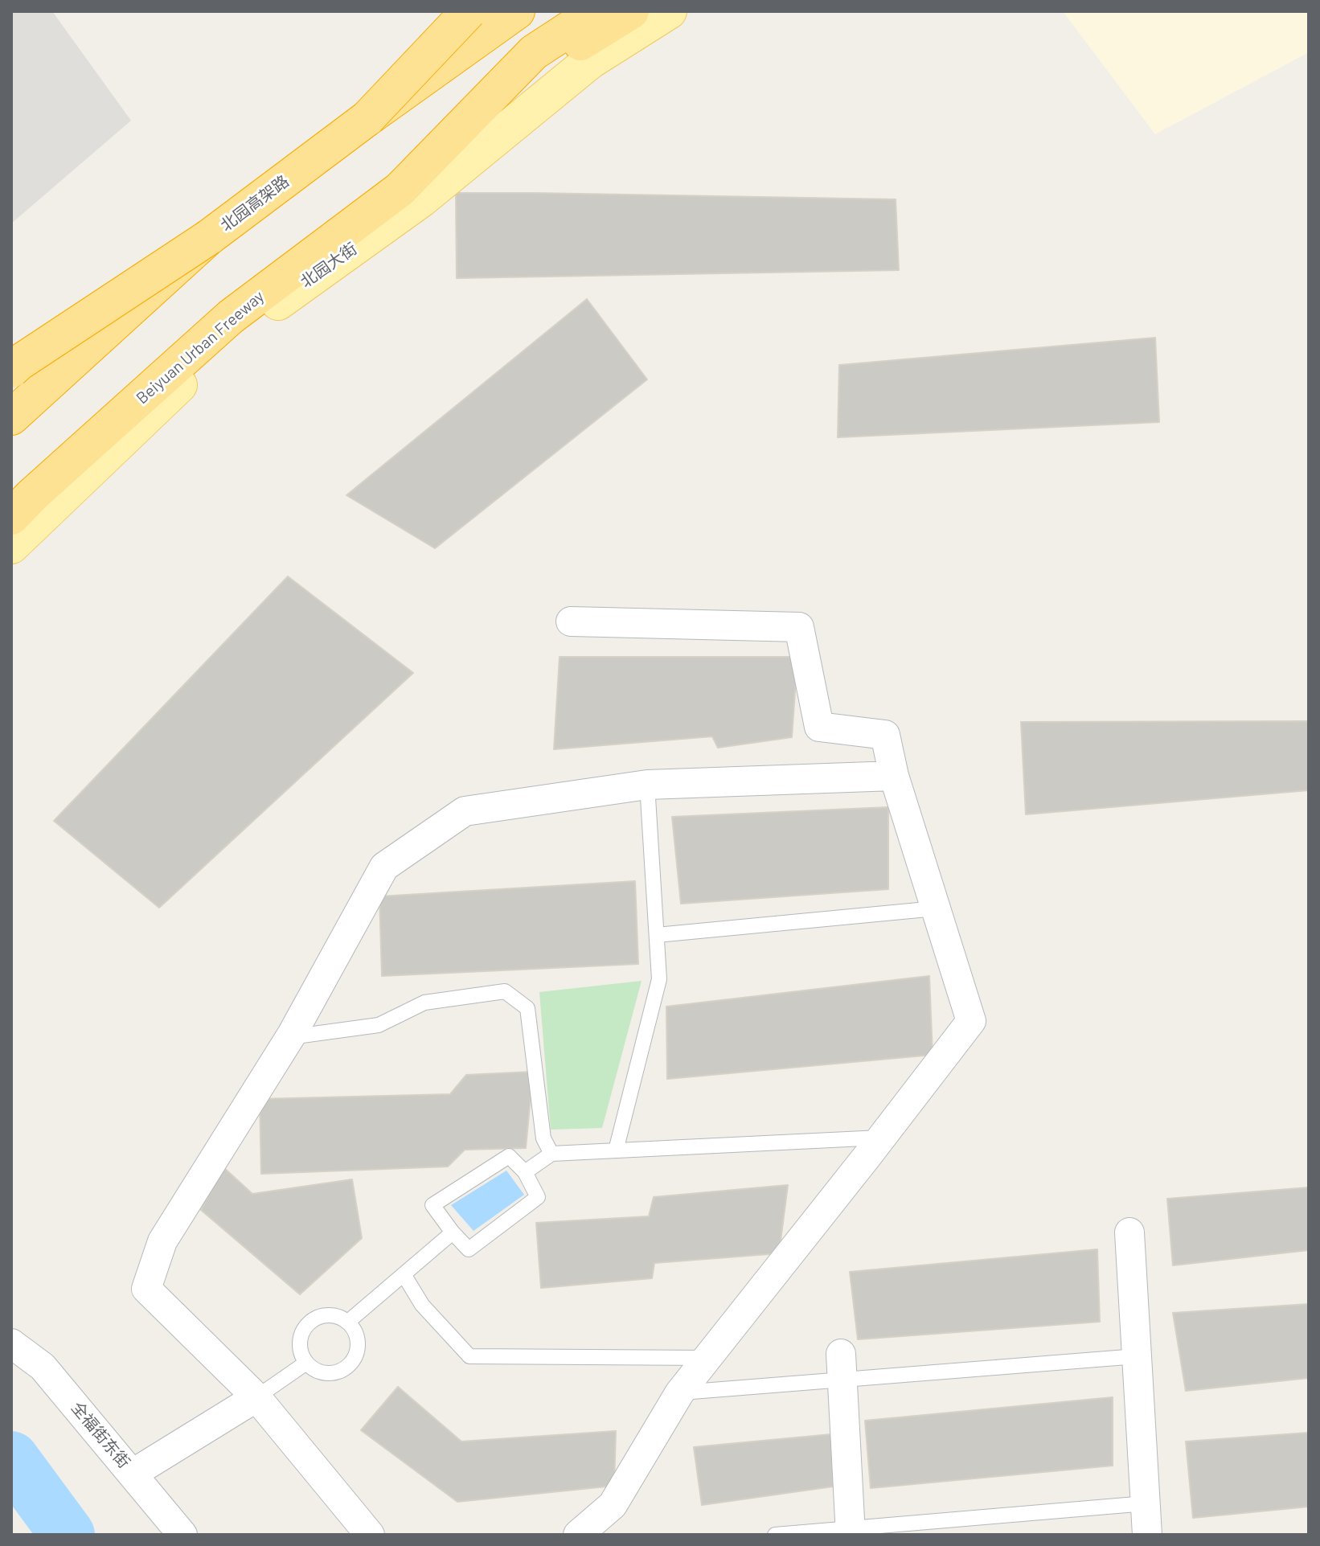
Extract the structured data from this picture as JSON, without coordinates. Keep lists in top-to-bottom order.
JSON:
{
  "streets": {
    "highway": ["北园高架路", "Beiyuan Urban Freeway"],
    "main road": ["北园大街"],
    "street": ["全福街东街"]
  }
}
